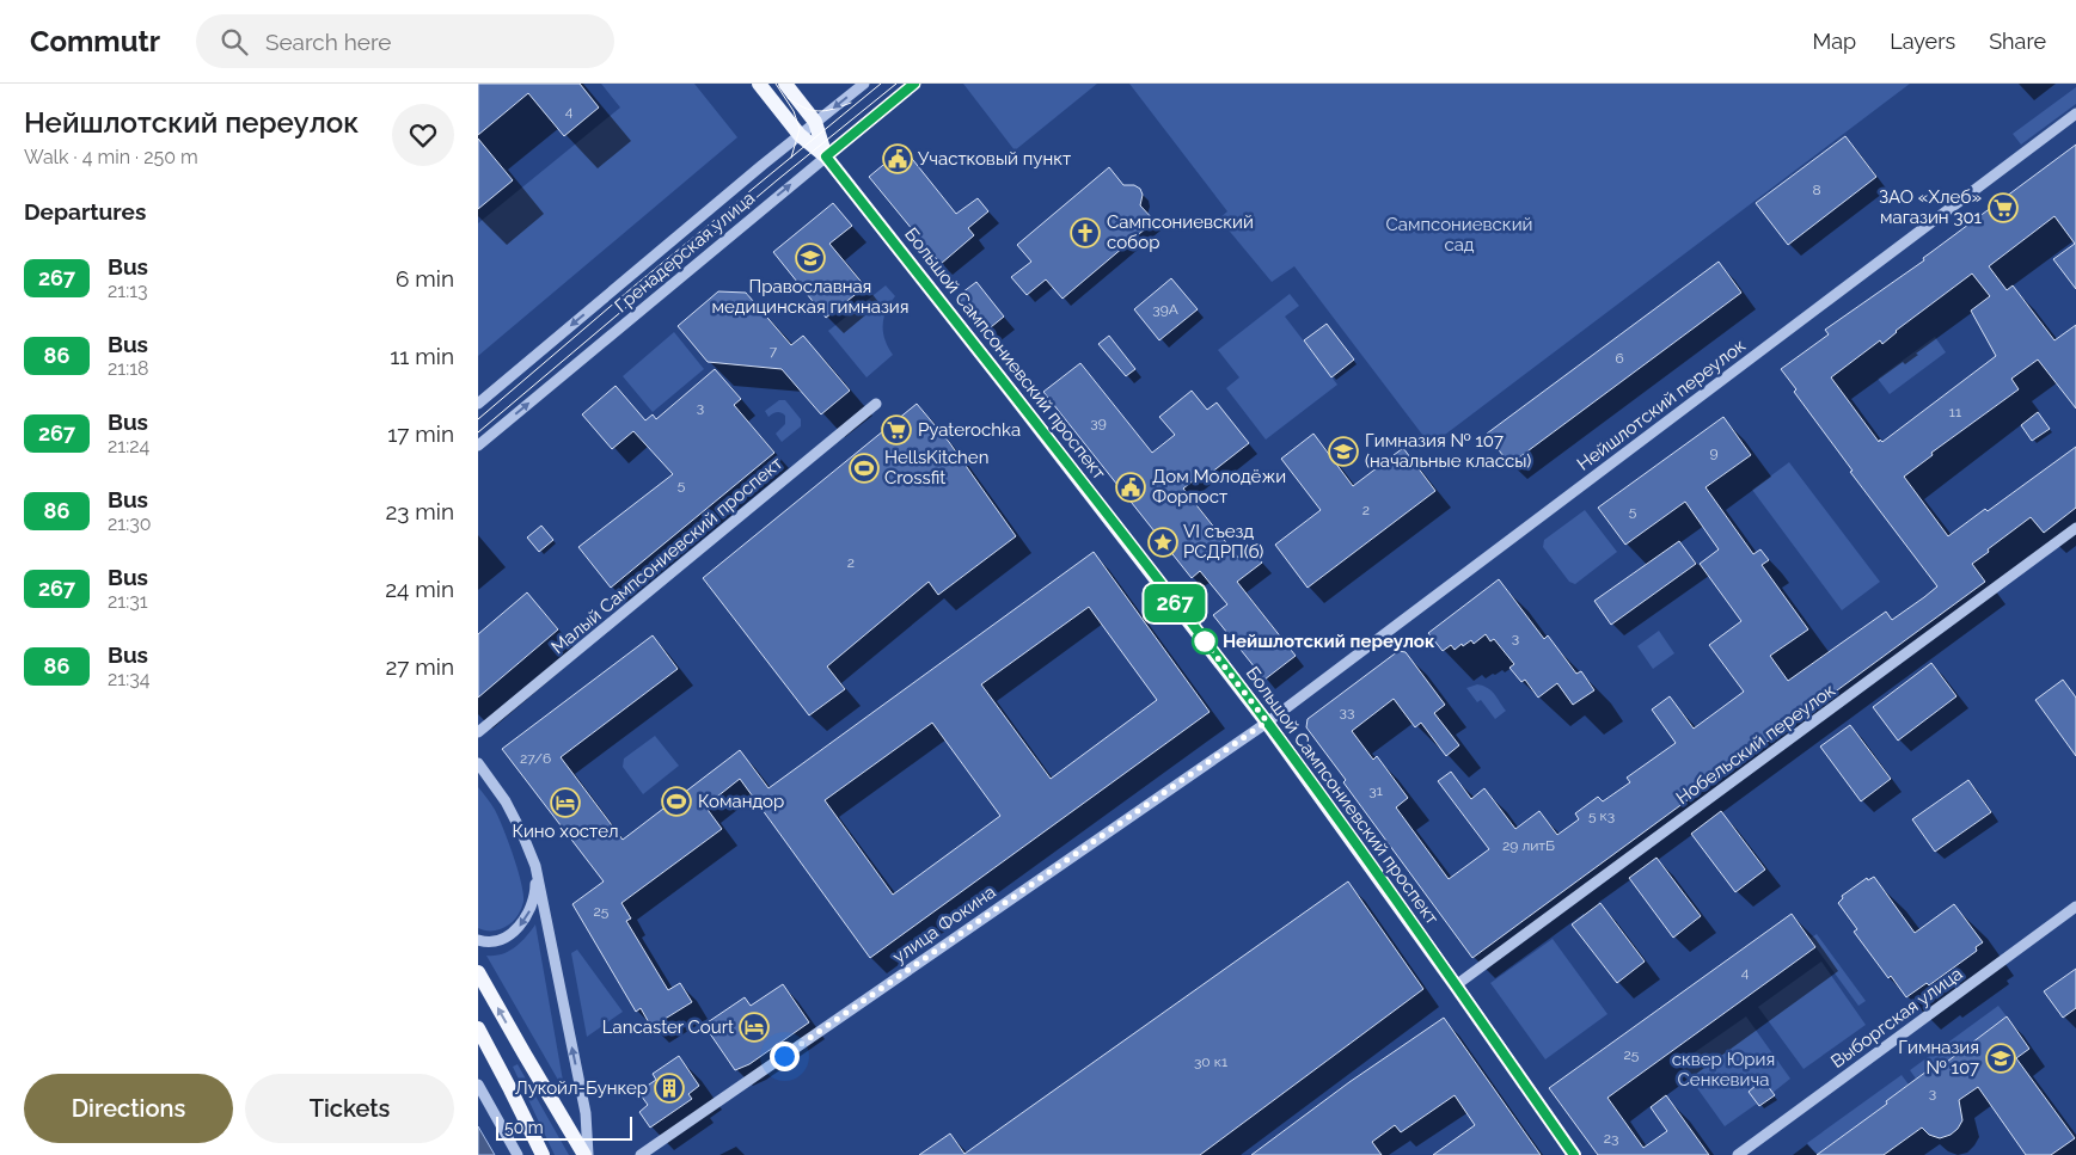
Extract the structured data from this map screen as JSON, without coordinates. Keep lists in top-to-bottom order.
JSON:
{
  "streets": {
    "main road": ["Большой Сампсониевский проспект"],
    "street": [
      "Гренадерская улица",
      "Нейшлотский переулок",
      "Малый Сампсониевский проспект",
      "Нобельский переулок",
      "улица Фокина",
      "Выборгская улица"
    ]
  },
  "crossings": [
    ["Гренадерская улица", "Большой Сампсониевский проспект"],
    ["Большой Сампсониевский проспект", "Нейшлотский переулок"],
    ["Большой Сампсониевский проспект", "Нобельский переулок"],
    ["Большой Сампсониевский проспект", "улица Фокина"],
    ["Нейшлотский переулок", "улица Фокина"]
  ],
  "parks": ["Сампсониевский сад", "сквер Юрия Сенкевича"],
  "places": {
    "public building": ["Участковый пункт", "Дом Молодёжи Форпост"],
    "supermarket": ["ЗАО «Хлеб» магазин 301", "Pyaterochka"],
    "church": ["Сампсониевский собор"],
    "school or university": ["Православная медицинская гимназия", "Гимназия № 107 (начальные классы)", "Гимназия № 107"],
    "sports": ["HellsKitchen Crossfit", "Командор"],
    "place": ["VI съезд РСДРП(б)"],
    "other": ["Нейшлотский переулок"],
    "hotel": ["Кино хостел", "Lancaster Court"],
    "building": ["Лукойл-Бункер"]
  },
  "lines": ["bus line 267"],
  "house_numbers": [
    "4",
    "8",
    "39А",
    "7",
    "6",
    "3",
    "11",
    "39",
    "9",
    "5",
    "2",
    "5",
    "2",
    "3",
    "33",
    "27/6",
    "31",
    "5 к3",
    "29 литБ",
    "25",
    "4",
    "25",
    "30 к1",
    "3",
    "23"
  ],
  "scale_bar": "50 m",
  "page": {
    "header": "Commutr",
    "search": "Search here",
    "nav": ["Map", "Layers", "Share"],
    "heading": [
      ["Нейшлотский переулок", "Walk · 4 min · 250 m"],
      "Departures"
    ],
    "on_map": "267",
    "list": [
      {
        "mark": "267",
        "name": "Bus",
        "note": "21:13",
        "value": "6 min"
      },
      {
        "mark": "86",
        "name": "Bus",
        "note": "21:18",
        "value": "11 min"
      },
      {
        "mark": "267",
        "name": "Bus",
        "note": "21:24",
        "value": "17 min"
      },
      {
        "mark": "86",
        "name": "Bus",
        "note": "21:30",
        "value": "23 min"
      },
      {
        "mark": "267",
        "name": "Bus",
        "note": "21:31",
        "value": "24 min"
      },
      {
        "mark": "86",
        "name": "Bus",
        "note": "21:34",
        "value": "27 min"
      }
    ],
    "buttons": ["Directions", "Tickets"],
    "scale": "50 m"
  }
}
